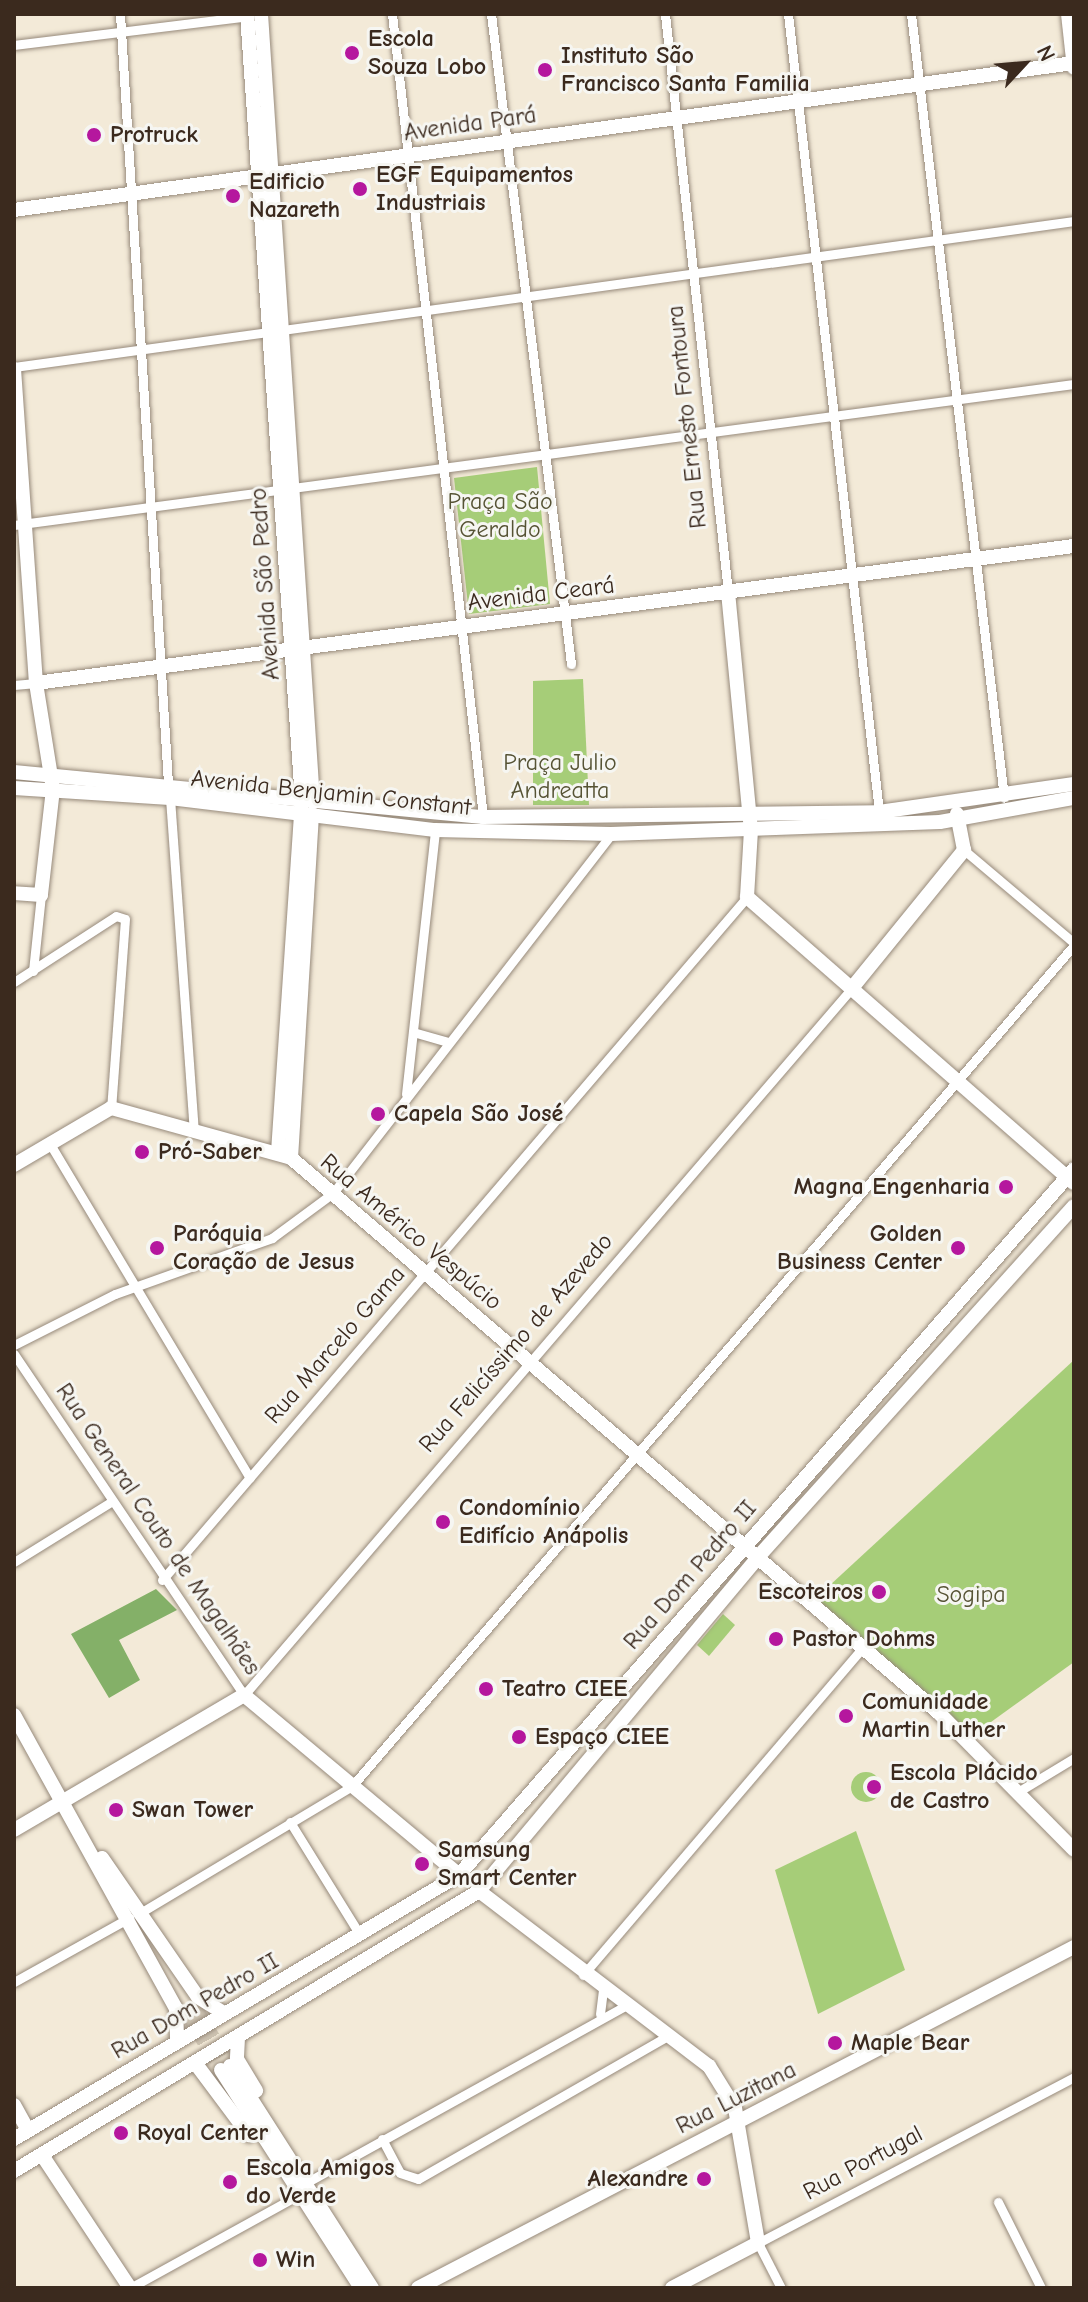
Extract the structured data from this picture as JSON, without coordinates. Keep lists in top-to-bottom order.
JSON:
{
  "streets": {
    "street": [
      "Avenida Pará",
      "Rua Ernesto Fontoura",
      "Avenida São Pedro",
      "Avenida Ceará",
      "Avenida Benjamin Constant",
      "Rua Américo Vespúcio",
      "Rua Felicíssimo de Azevedo",
      "Rua Marcelo Gama",
      "Rua General Couto de Magalhães",
      "Rua Dom Pedro II",
      "Rua Luzitana",
      "Rua Portugal"
    ]
  },
  "crossings": [
    ["Avenida Pará", "Rua Ernesto Fontoura"],
    ["Avenida Pará", "Avenida São Pedro"],
    ["Rua Ernesto Fontoura", "Avenida Ceará"],
    ["Rua Ernesto Fontoura", "Avenida Benjamin Constant"],
    ["Avenida São Pedro", "Avenida Ceará"],
    ["Avenida São Pedro", "Avenida Benjamin Constant"],
    ["Avenida São Pedro", "Rua Américo Vespúcio"],
    ["Rua Américo Vespúcio", "Rua Felicíssimo de Azevedo"],
    ["Rua Américo Vespúcio", "Rua Marcelo Gama"],
    ["Rua Américo Vespúcio", "Rua Dom Pedro II"],
    ["Rua Felicíssimo de Azevedo", "Rua General Couto de Magalhães"],
    ["Rua Marcelo Gama", "Rua General Couto de Magalhães"],
    ["Rua General Couto de Magalhães", "Rua Dom Pedro II"]
  ],
  "parks": ["Praça São Geraldo", "Praça Julio Andreatta", "Sogipa"],
  "places": [
    "Escola Souza Lobo",
    "Instituto São Francisco Santa Familia",
    "Protruck",
    "EGF Equipamentos Industriais",
    "Edificio Nazareth",
    "Capela São José",
    "Pró-Saber",
    "Magna Engenharia",
    "Paróquia Coração de Jesus",
    "Golden Business Center",
    "Condomínio Edifício Anápolis",
    "Escoteiros",
    "Pastor Dohms",
    "Teatro CIEE",
    "Comunidade Martin Luther",
    "Espaço CIEE",
    "Escola Plácido de Castro",
    "Swan Tower",
    "Samsung Smart Center",
    "Maple Bear",
    "Royal Center",
    "Alexandre",
    "Escola Amigos do Verde",
    "Win"
  ],
  "north": "top right"
}
